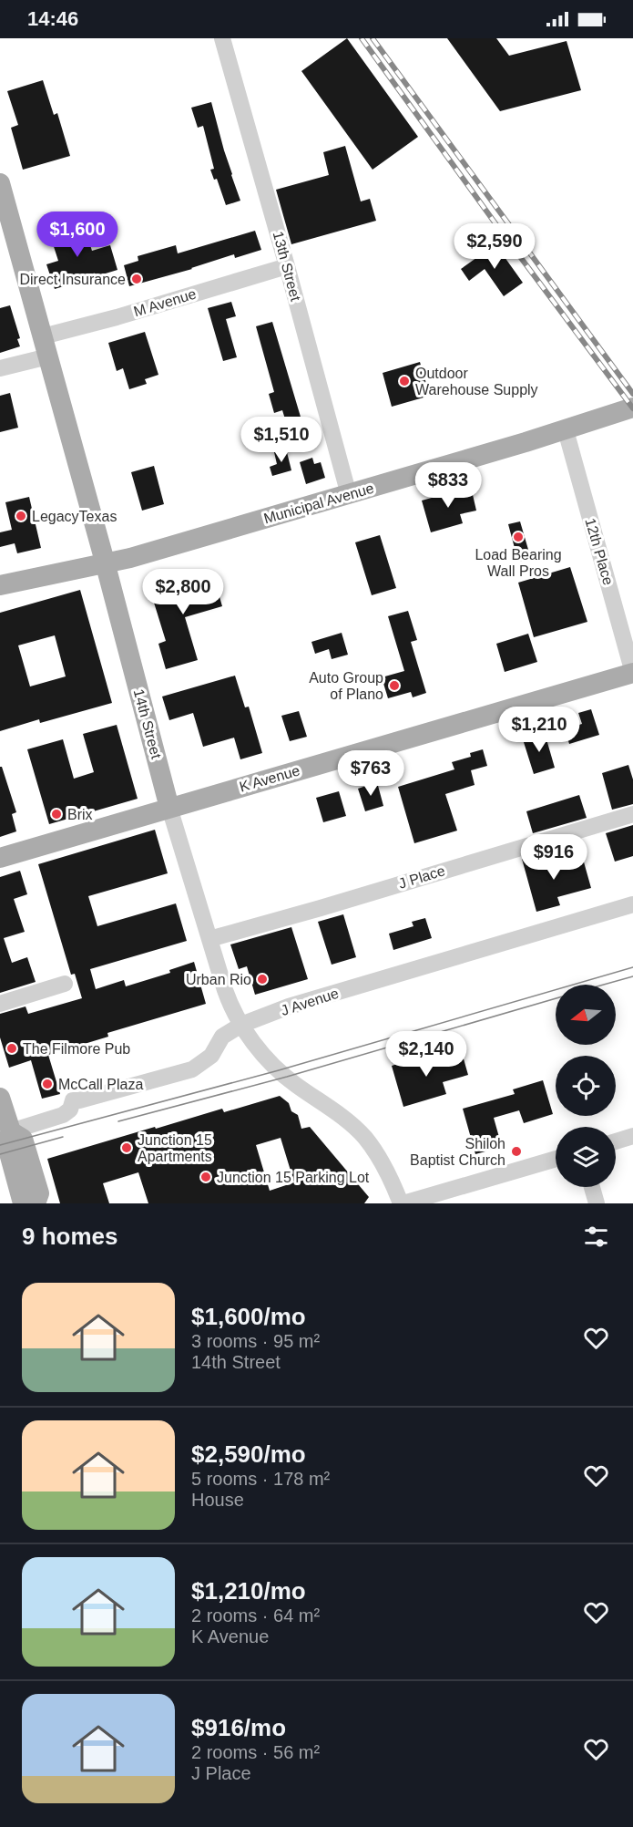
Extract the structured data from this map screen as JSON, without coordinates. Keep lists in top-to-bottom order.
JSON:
{
  "streets": {
    "main road": ["Municipal Avenue", "14th Street", "K Avenue"],
    "street": [
      "13th Street",
      "M Avenue",
      "12th Place",
      "J Place",
      "J Avenue"
    ]
  },
  "crossings": [
    ["13th Street", "M Avenue"],
    ["13th Street", "Municipal Avenue"],
    ["M Avenue", "14th Street"],
    ["Municipal Avenue", "12th Place"],
    ["Municipal Avenue", "14th Street"],
    ["12th Place", "K Avenue"],
    ["14th Street", "K Avenue"],
    ["14th Street", "J Place"],
    ["14th Street", "J Avenue"]
  ],
  "places": [
    "Direct Insurance",
    "Outdoor Warehouse Supply",
    "LegacyTexas",
    "Load Bearing Wall Pros",
    "Auto Group of Plano",
    "Brix",
    "Urban Rio",
    "The Filmore Pub",
    "McCall Plaza",
    "Junction 15 Apartments",
    "Shiloh Baptist Church",
    "Junction 15 Parking Lot"
  ],
  "north": "left",
  "page": {
    "status": "14:46",
    "price": [
      "$1,600",
      "$2,590",
      "$1,510",
      "$833",
      "$2,800",
      "$1,210",
      "$763",
      "$916",
      "$2,140"
    ],
    "heading": "9 homes",
    "list": [
      {
        "name": "$1,600/mo",
        "note": "3 rooms · 95 m² · 14th Street"
      },
      {
        "name": "$2,590/mo",
        "note": "5 rooms · 178 m² · House"
      },
      {
        "name": "$1,210/mo",
        "note": "2 rooms · 64 m² · K Avenue"
      },
      {
        "name": "$916/mo",
        "note": "2 rooms · 56 m² · J Place"
      }
    ]
  }
}
